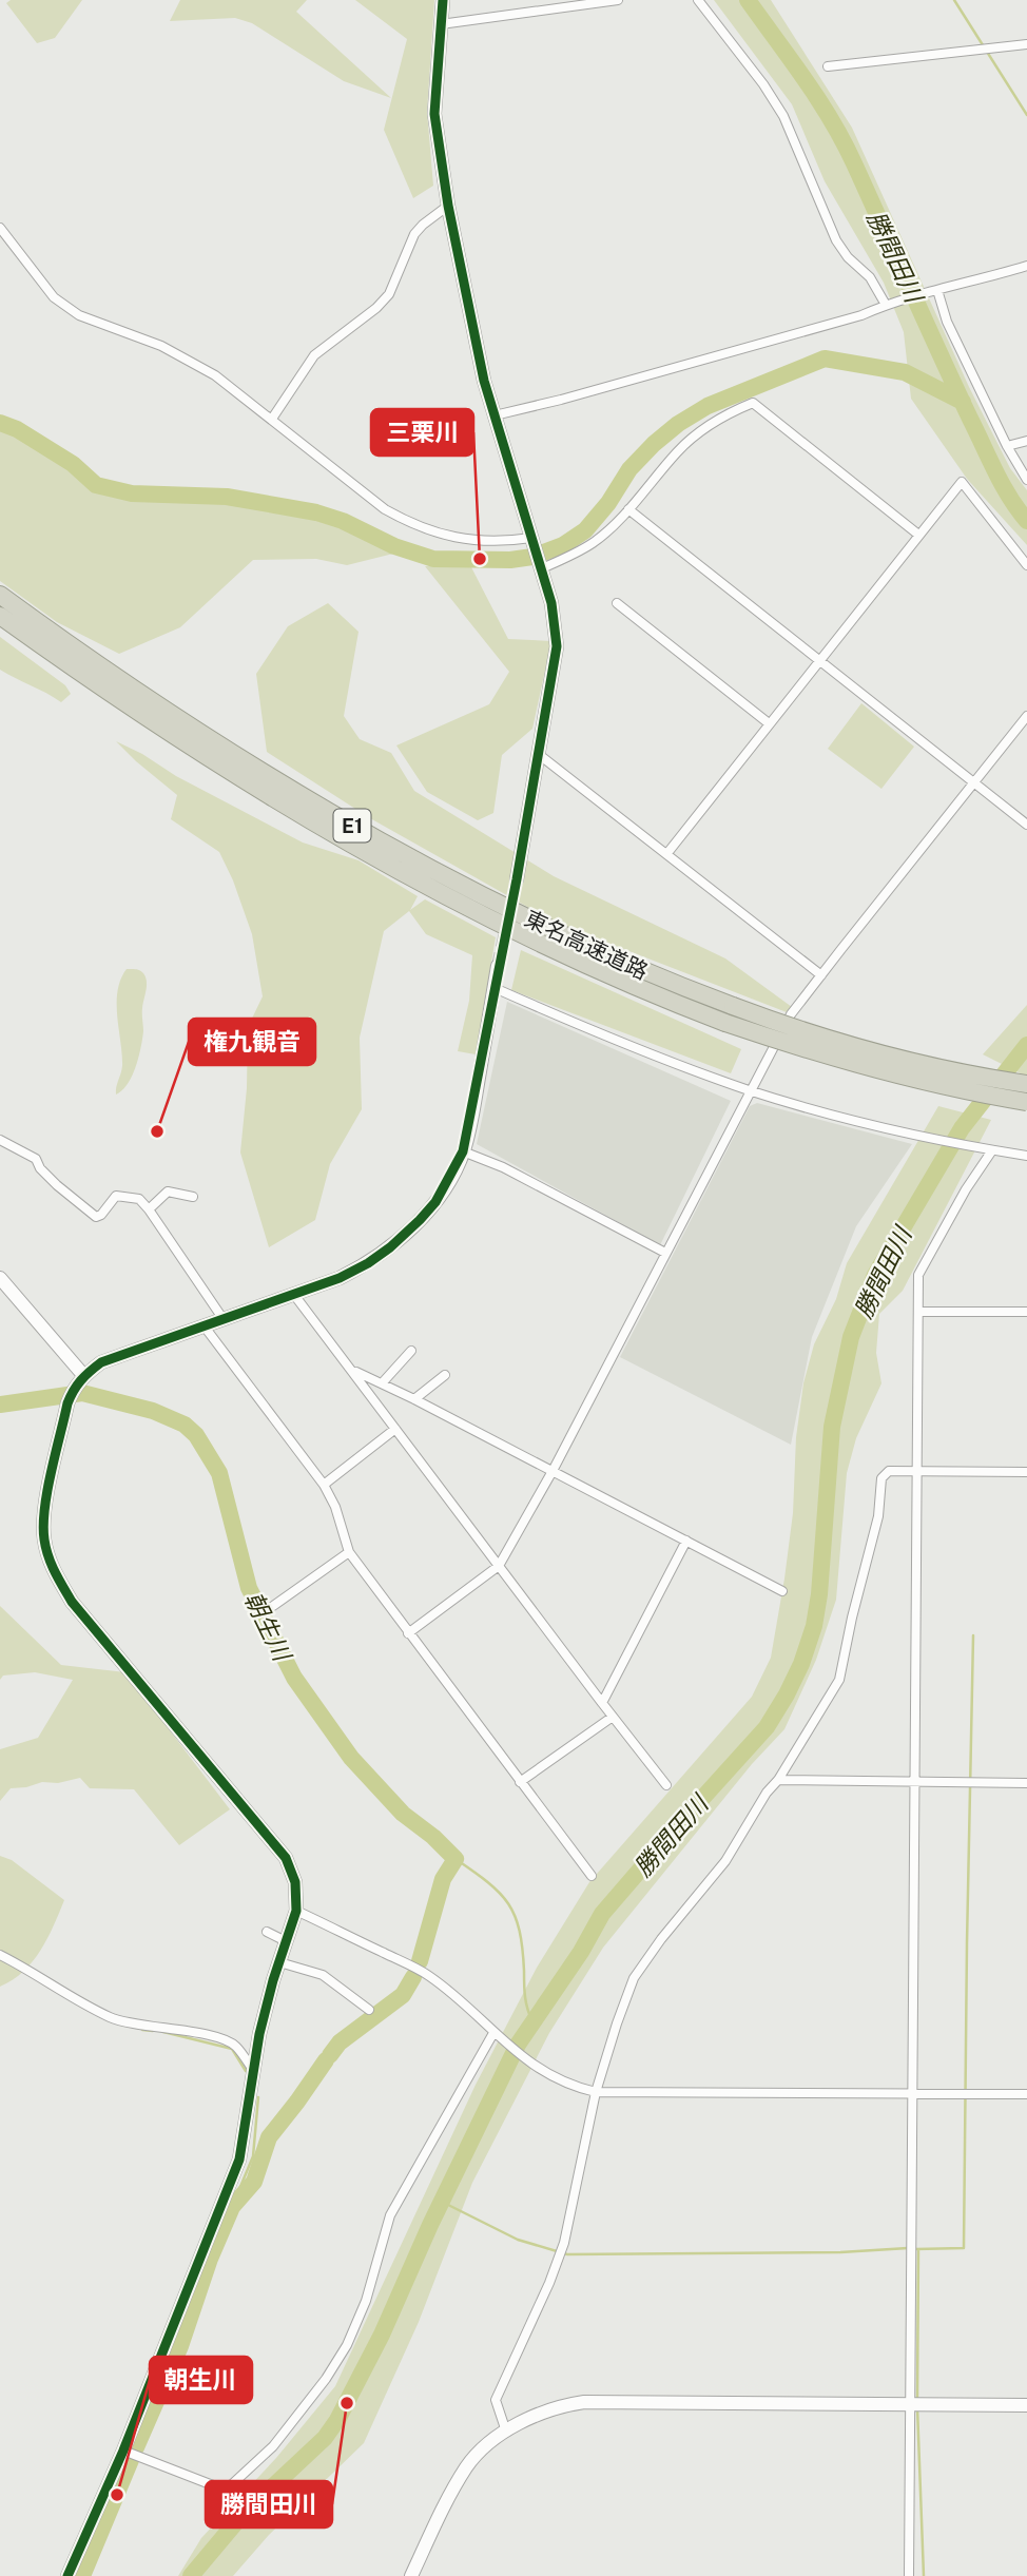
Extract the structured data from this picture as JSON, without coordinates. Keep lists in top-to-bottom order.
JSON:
{
  "streets": {
    "highway": ["E1", "東名高速道路"]
  },
  "water": ["勝間田川", "朝生川"],
  "places": [
    "三栗川",
    "権九観音",
    "勝間田川",
    "朝生川"
  ]
}
